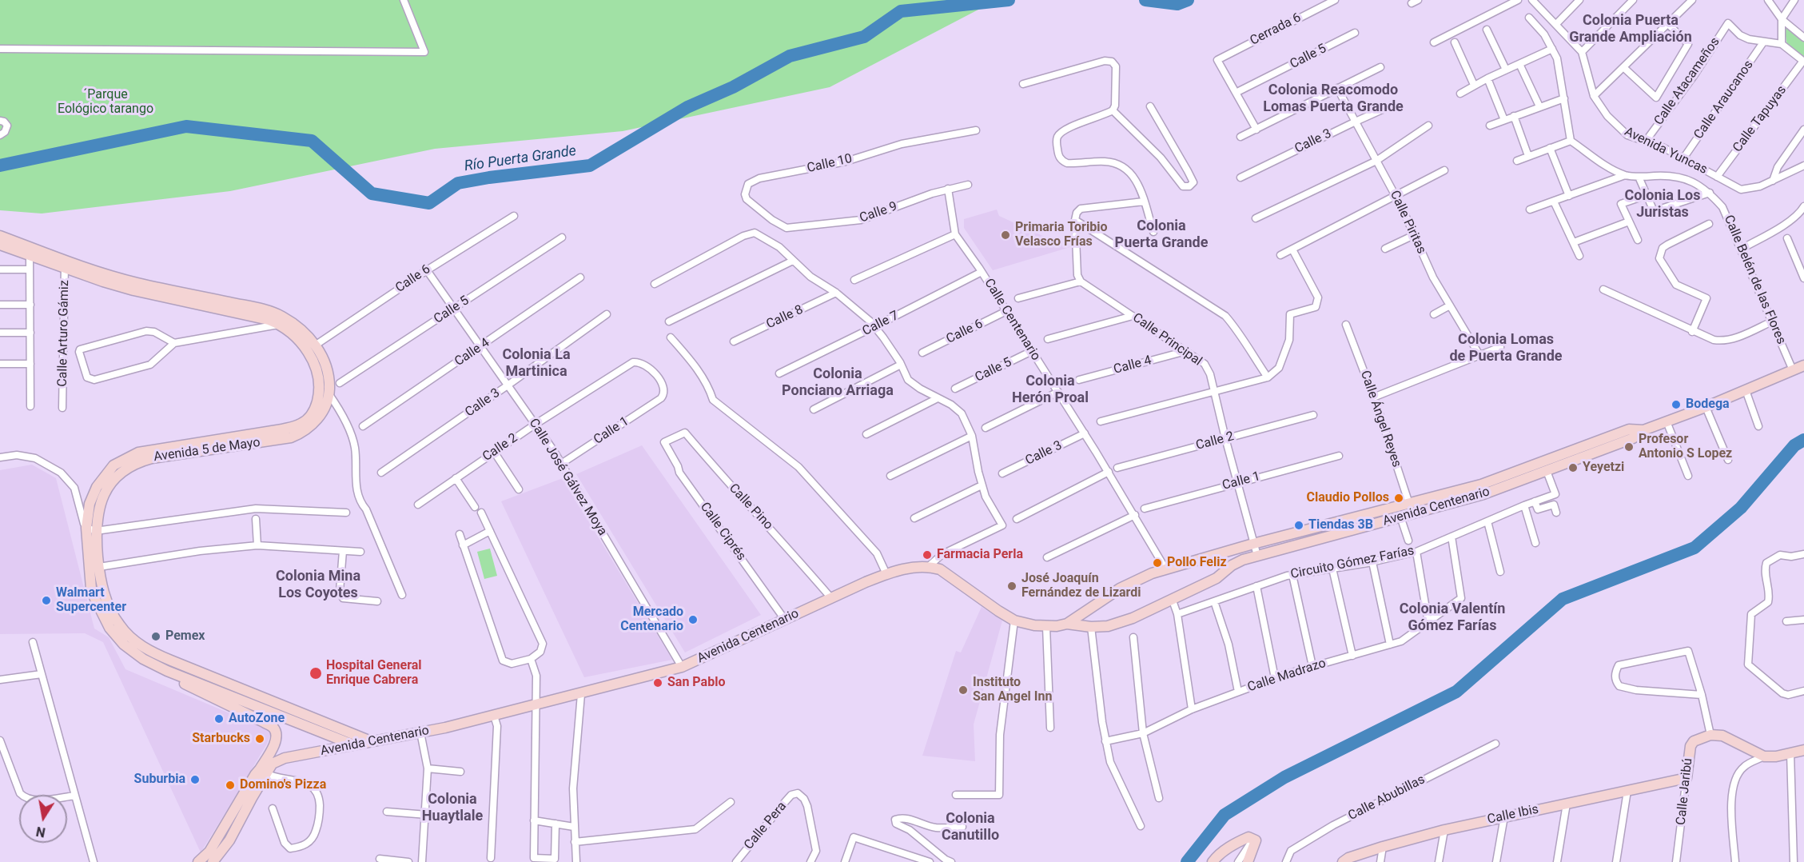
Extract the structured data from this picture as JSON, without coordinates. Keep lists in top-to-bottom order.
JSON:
{
  "streets": {
    "main road": [
      "Avenida 5 de Mayo",
      "Avenida Centenario",
      "Calle Jaribú",
      "Calle Ibis"
    ],
    "street": [
      "Cerrada 6",
      "Calle 5",
      "Calle Atacameños",
      "Calle Araucanos",
      "Calle Tapuyas",
      "Calle 3",
      "Avenida Yuncas",
      "Calle 10",
      "Calle 9",
      "Calle Piritas",
      "Calle 6",
      "Calle Belén de las Flores",
      "Calle 8",
      "Calle Centenario",
      "Calle 7",
      "Calle Arturo Gámiz",
      "Calle Principal",
      "Calle 4",
      "Calle Ángel Reyes",
      "Calle 1",
      "Calle 2",
      "Calle José Gálvez Moya",
      "Calle Pino",
      "Calle Ciprés",
      "Circuito Gómez Farías",
      "Calle Madrazo",
      "Calle Abubillas",
      "Calle Pera"
    ]
  },
  "crossings": [
    ["Cerrada 6", "Calle 5"],
    ["Calle 5", "Calle Centenario"],
    ["Calle 5", "Calle José Gálvez Moya"],
    ["Calle Atacameños", "Calle Araucanos"],
    ["Calle Atacameños", "Avenida Yuncas"],
    ["Calle Araucanos", "Avenida Yuncas"],
    ["Calle Tapuyas", "Avenida Yuncas"],
    ["Calle 3", "Calle Piritas"],
    ["Calle 3", "Calle Centenario"],
    ["Calle 3", "Calle José Gálvez Moya"],
    ["Calle 10", "Calle 9"],
    ["Calle 9", "Calle Centenario"],
    ["Calle 6", "Calle Centenario"],
    ["Calle 6", "Avenida 5 de Mayo"],
    ["Calle 6", "Calle José Gálvez Moya"],
    ["Calle Belén de las Flores", "Avenida Centenario"],
    ["Calle Centenario", "Calle 7"],
    ["Calle Centenario", "Avenida Centenario"],
    ["Calle Arturo Gámiz", "Avenida 5 de Mayo"],
    ["Calle Principal", "Calle 4"],
    ["Calle Principal", "Calle 1"],
    ["Calle Principal", "Calle 2"],
    ["Calle Principal", "Avenida Centenario"],
    ["Calle 4", "Calle José Gálvez Moya"],
    ["Calle Ángel Reyes", "Avenida Centenario"],
    ["Calle 1", "Calle 2"],
    ["Calle 1", "Calle José Gálvez Moya"],
    ["Calle 2", "Calle José Gálvez Moya"],
    ["Avenida 5 de Mayo", "Avenida Centenario"],
    ["Calle José Gálvez Moya", "Avenida Centenario"],
    ["Calle Pino", "Avenida Centenario"],
    ["Calle Pino", "Calle Ciprés"],
    ["Avenida Centenario", "Calle Ciprés"],
    ["Avenida Centenario", "Circuito Gómez Farías"],
    ["Circuito Gómez Farías", "Calle Madrazo"],
    ["Calle Jaribú", "Calle Ibis"]
  ],
  "districts": [
    "Colonia Puerta Grande Ampliación",
    "Colonia Reacomodo Lomas Puerta Grande",
    "Colonia Los Juristas",
    "Colonia Puerta Grande",
    "Colonia Lomas de Puerta Grande",
    "Colonia La Martinica",
    "Colonia Ponciano Arriaga",
    "Colonia Herón Proal",
    "Colonia Mina Los Coyotes",
    "Colonia Valentín Gómez Farías",
    "Colonia Huaytlale",
    "Colonia Canutillo"
  ],
  "water": ["Río Puerta Grande"],
  "parks": ["´Parque Eológico tarango"],
  "places": [
    "Primaria Toribio Velasco Frías",
    "Bodega",
    "Profesor Antonio S Lopez",
    "Yeyetzi",
    "Claudio Pollos",
    "Tiendas 3B",
    "Farmacia Perla",
    "Pollo Feliz",
    "José Joaquín Fernández de Lizardi",
    "Walmart Supercenter",
    "Mercado Centenario",
    "Pemex",
    "Hospital General Enrique Cabrera",
    "San Pablo",
    "Instituto San Angel Inn",
    "AutoZone",
    "Starbucks",
    "Suburbia",
    "Domino's Pizza"
  ],
  "north": "bottom"
}
